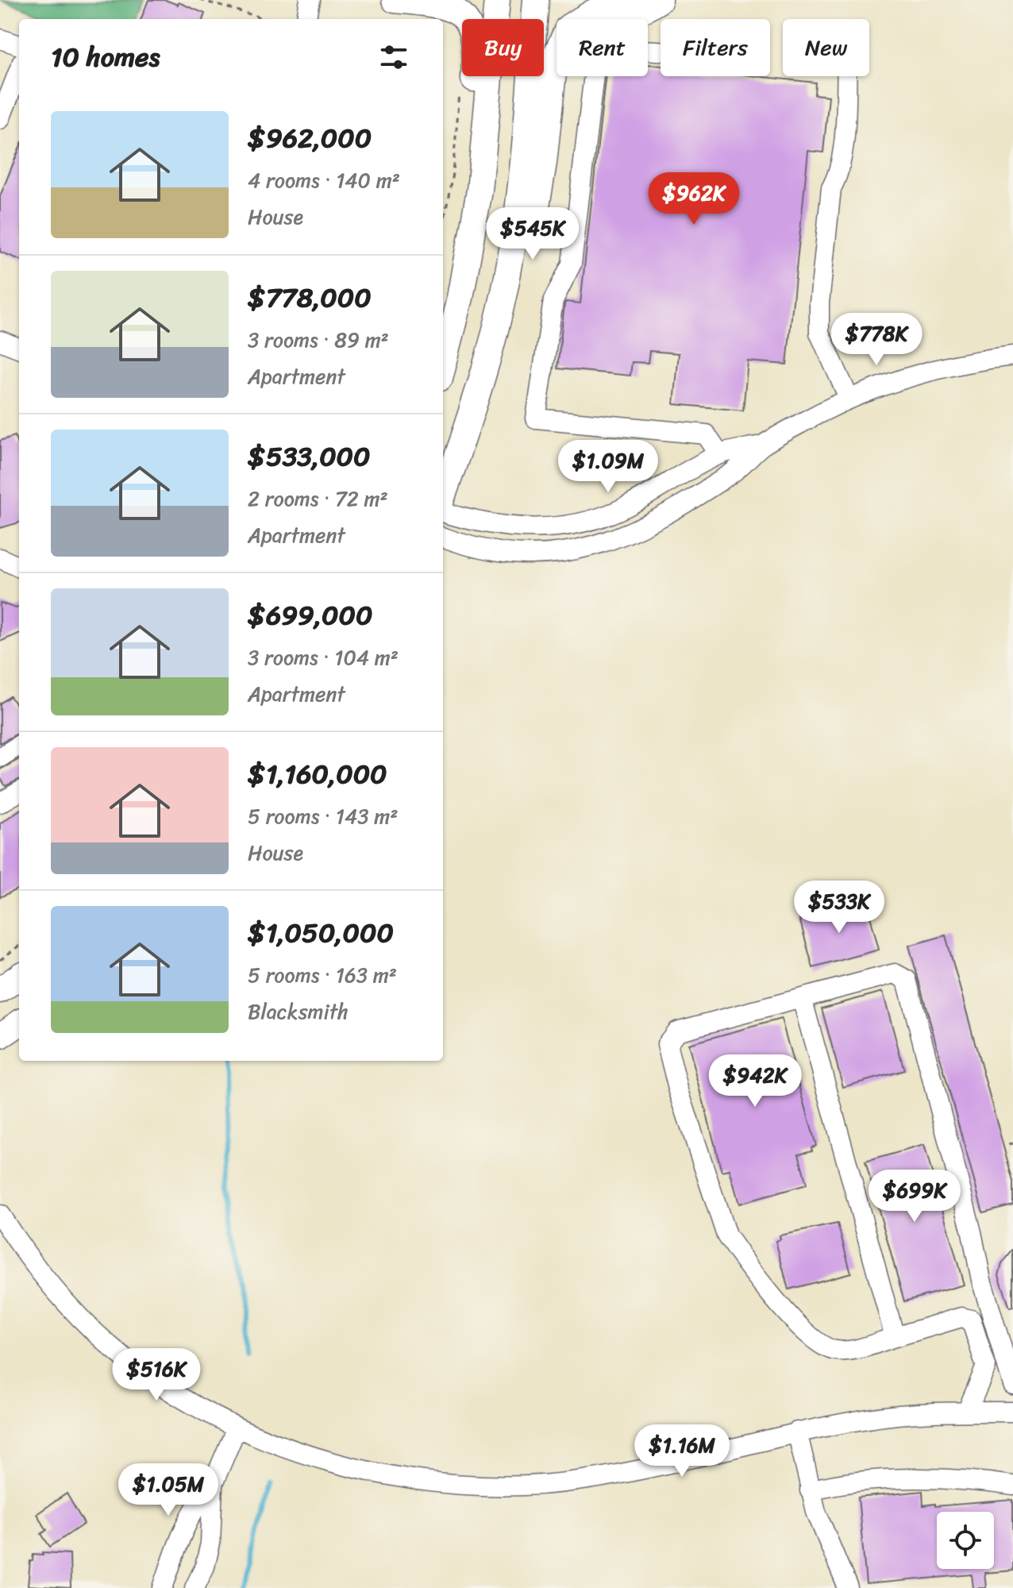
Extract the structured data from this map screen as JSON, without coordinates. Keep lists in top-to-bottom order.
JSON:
{
  "page": {
    "chip": [
      "Buy",
      "Rent",
      "Filters",
      "New"
    ],
    "heading": "10 homes",
    "list": [
      {
        "name": "$962,000",
        "note": "4 rooms · 140 m² · House"
      },
      {
        "name": "$778,000",
        "note": "3 rooms · 89 m² · Apartment"
      },
      {
        "name": "$533,000",
        "note": "2 rooms · 72 m² · Apartment"
      },
      {
        "name": "$699,000",
        "note": "3 rooms · 104 m² · Apartment"
      },
      {
        "name": "$1,160,000",
        "note": "5 rooms · 143 m² · House"
      },
      {
        "name": "$1,050,000",
        "note": "5 rooms · 163 m² · Blacksmith"
      }
    ],
    "price": [
      "$962K",
      "$545K",
      "$778K",
      "$1.09M",
      "$533K",
      "$942K",
      "$699K",
      "$516K",
      "$1.16M",
      "$1.05M"
    ]
  }
}
